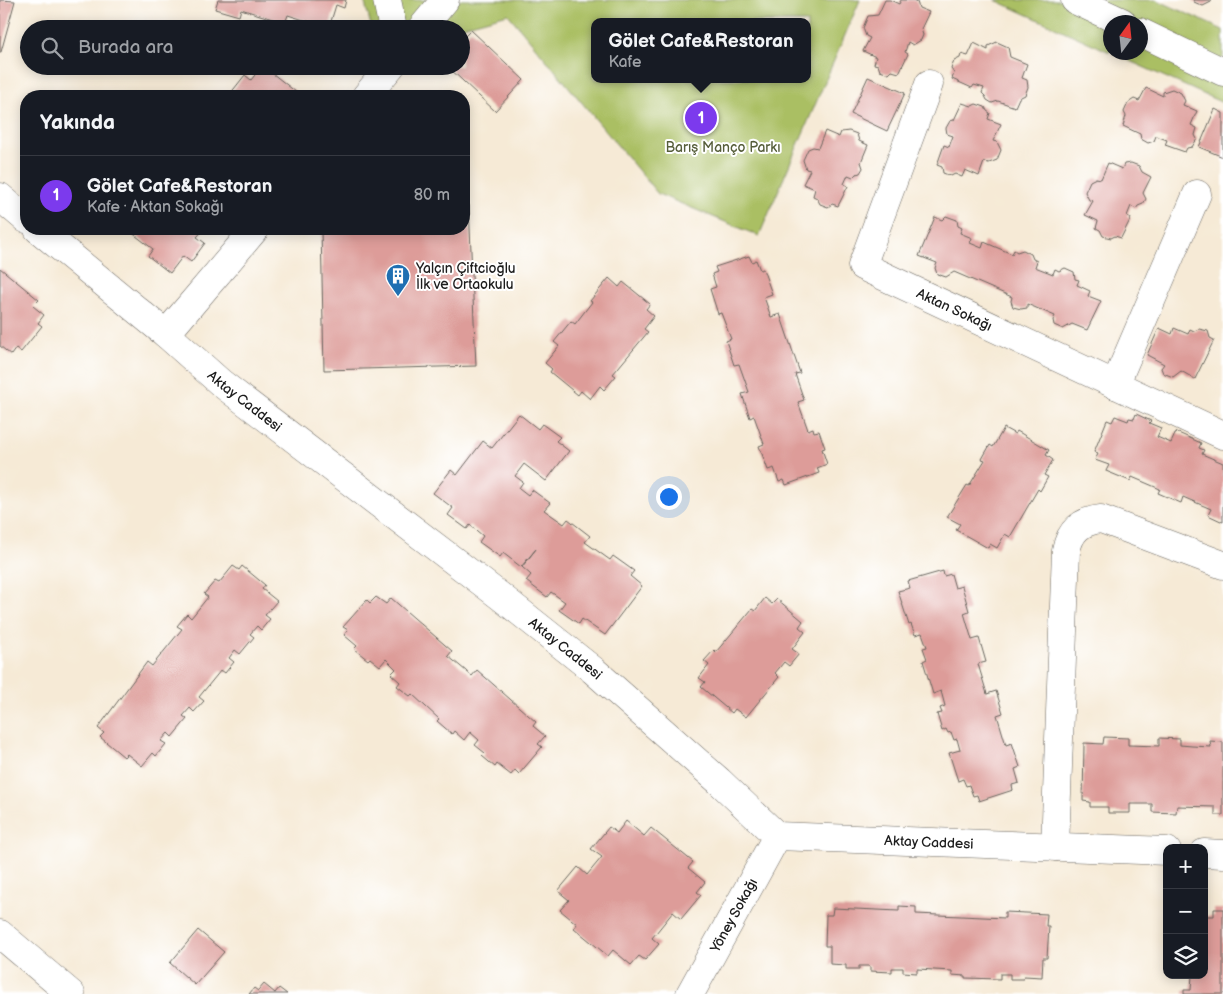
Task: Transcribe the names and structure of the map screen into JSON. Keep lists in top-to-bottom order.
{
  "streets": {
    "street": ["Aktan Sokağı", "Aktay Caddesi", "Yöney Sokağı"]
  },
  "crossings": [
    ["Aktay Caddesi", "Yöney Sokağı"]
  ],
  "parks": ["Barış Manço Parkı"],
  "places": {
    "building": ["Yalçın Çiftcioğlu İlk ve Ortaokulu"]
  },
  "north": "top",
  "page": {
    "popup": ["Gölet Cafe&Restoran", "Kafe"],
    "search": "Burada ara",
    "heading": "Yakında",
    "pins": "1",
    "list": [
      {
        "mark": "1",
        "name": "Gölet Cafe&Restoran",
        "note": "Kafe · Aktan Sokağı",
        "value": "80 m"
      }
    ],
    "map_buttons": ["+", "−"]
  }
}
